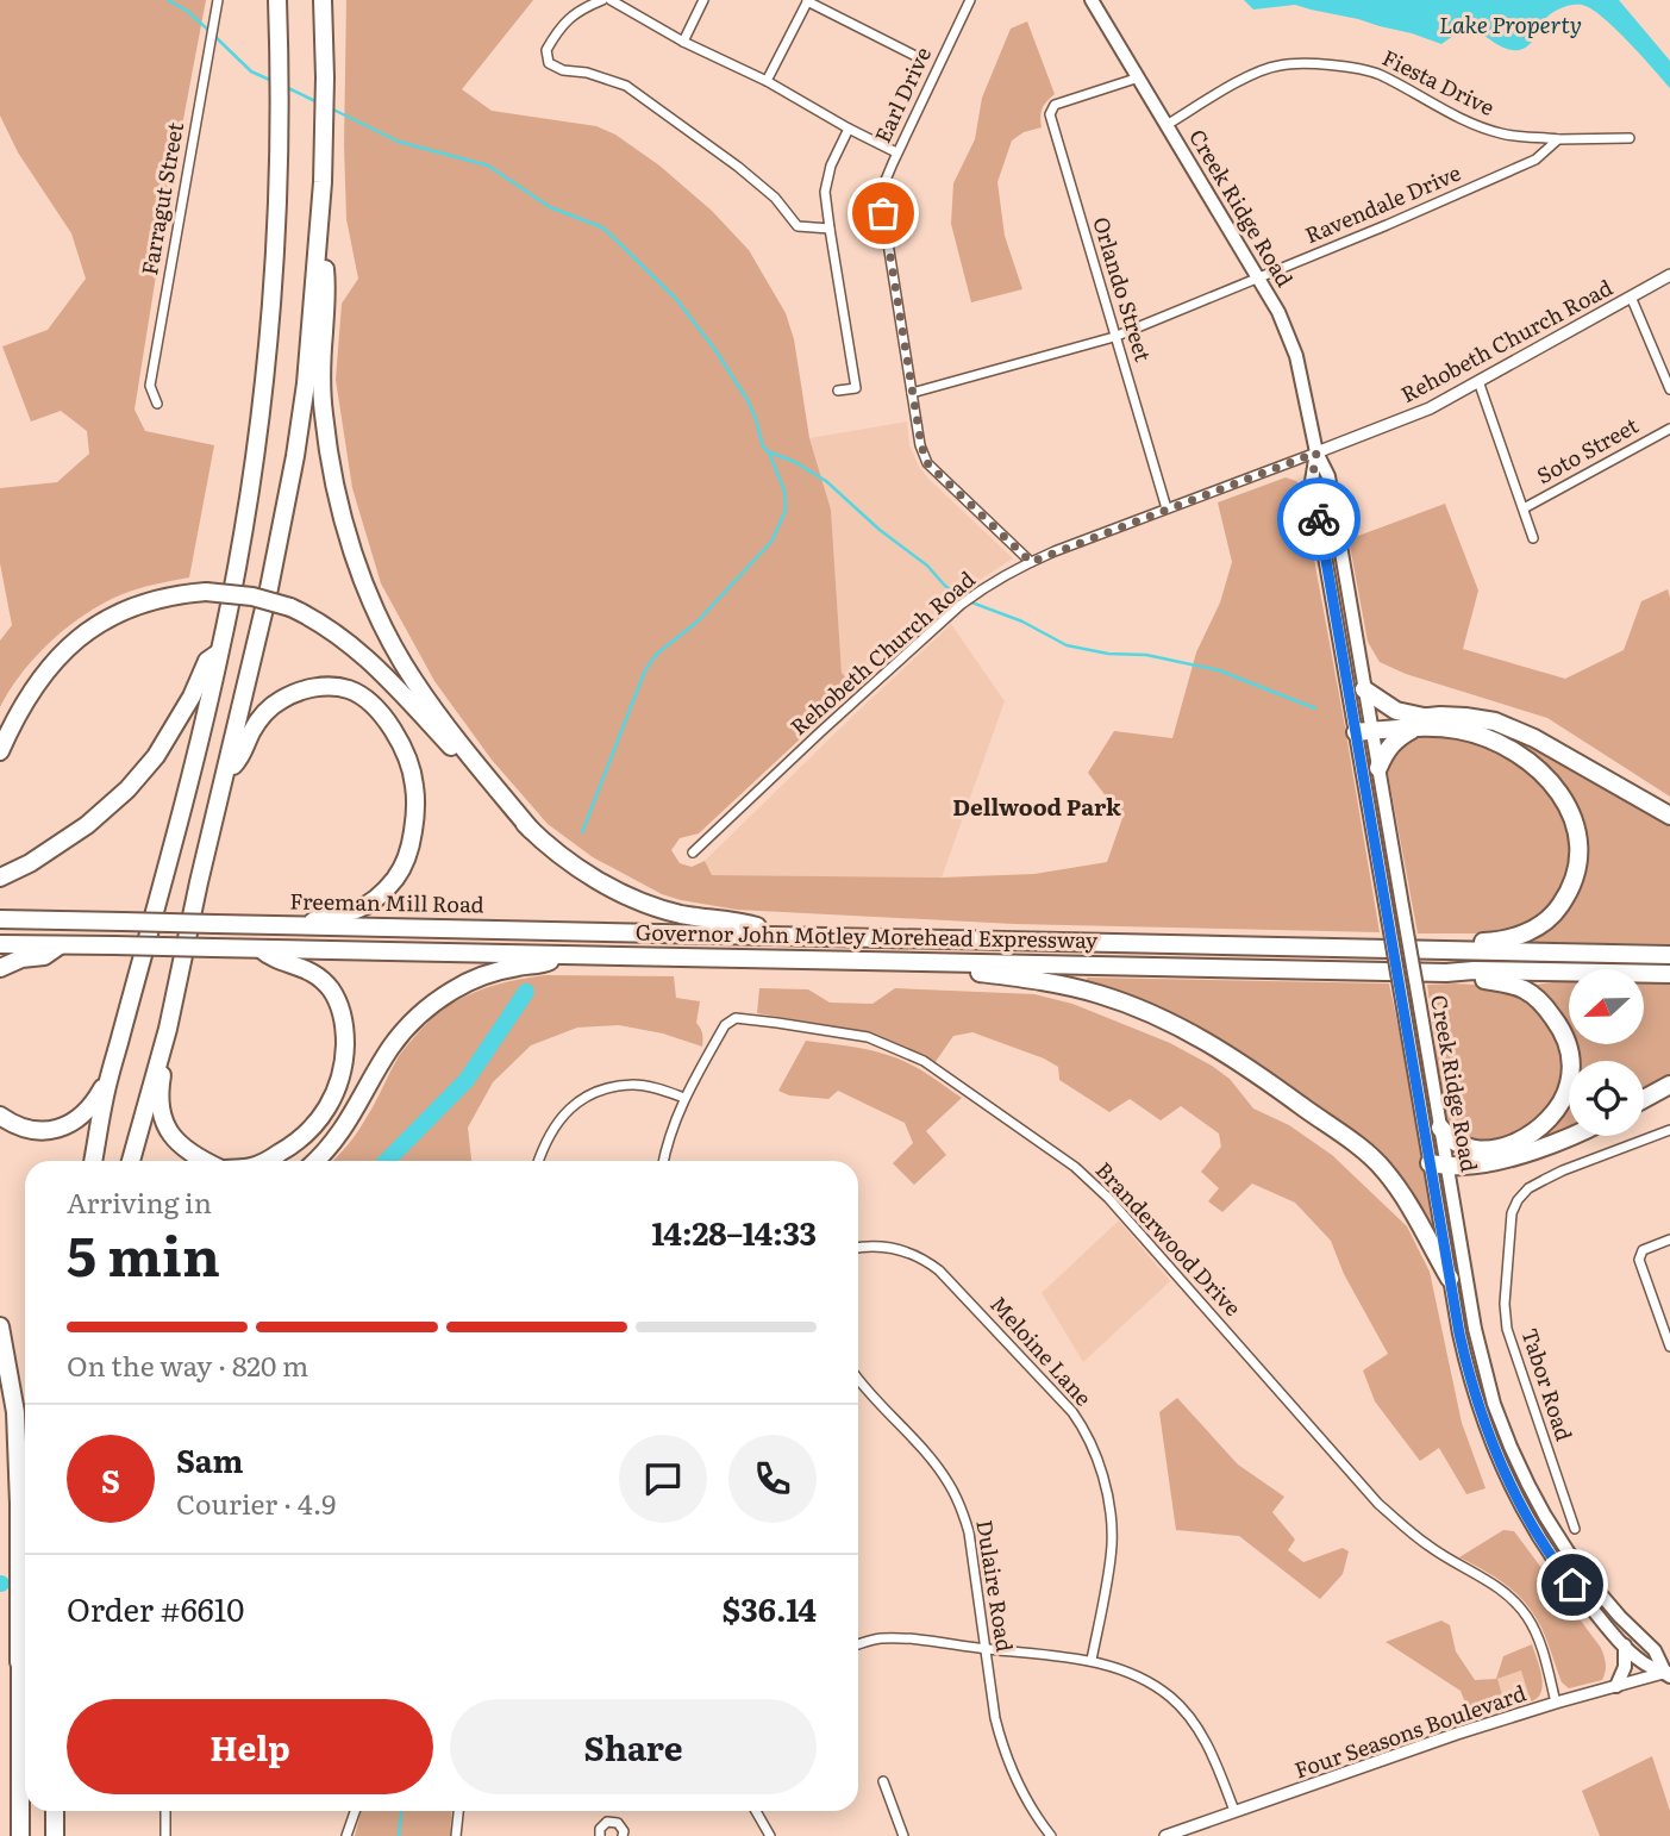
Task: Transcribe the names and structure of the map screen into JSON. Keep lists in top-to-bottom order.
{
  "streets": {
    "highway": ["Freeman Mill Road", "Governor John Motley Morehead Expressway"],
    "main road": ["Creek Ridge Road"],
    "street": [
      "Fiesta Drive",
      "Earl Drive",
      "Farragut Street",
      "Ravendale Drive",
      "Orlando Street",
      "Rehobeth Church Road",
      "Soto Street",
      "Branderwood Drive",
      "Meloine Lane",
      "Tabor Road",
      "Dulaire Road",
      "Four Seasons Boulevard"
    ]
  },
  "crossings": [
    ["Fiesta Drive", "Ravendale Drive"],
    ["Fiesta Drive", "Creek Ridge Road"],
    ["Earl Drive", "Ravendale Drive"],
    ["Earl Drive", "Rehobeth Church Road"],
    ["Ravendale Drive", "Creek Ridge Road"],
    ["Ravendale Drive", "Orlando Street"],
    ["Creek Ridge Road", "Orlando Street"],
    ["Creek Ridge Road", "Rehobeth Church Road"],
    ["Creek Ridge Road", "Four Seasons Boulevard"],
    ["Orlando Street", "Rehobeth Church Road"],
    ["Freeman Mill Road", "Governor John Motley Morehead Expressway"],
    ["Branderwood Drive", "Four Seasons Boulevard"]
  ],
  "districts": ["Dellwood Park"],
  "water": ["Lake Property"],
  "north": "left",
  "page": {
    "heading": ["5 min", "Arriving in", "14:28–14:33"],
    "panel": [
      "Sam",
      "Courier · 4.9",
      "Order #6610",
      "$36.14"
    ],
    "bar": "On the way · 820 m",
    "round": "S",
    "buttons": ["Help", "Share"]
  }
}
